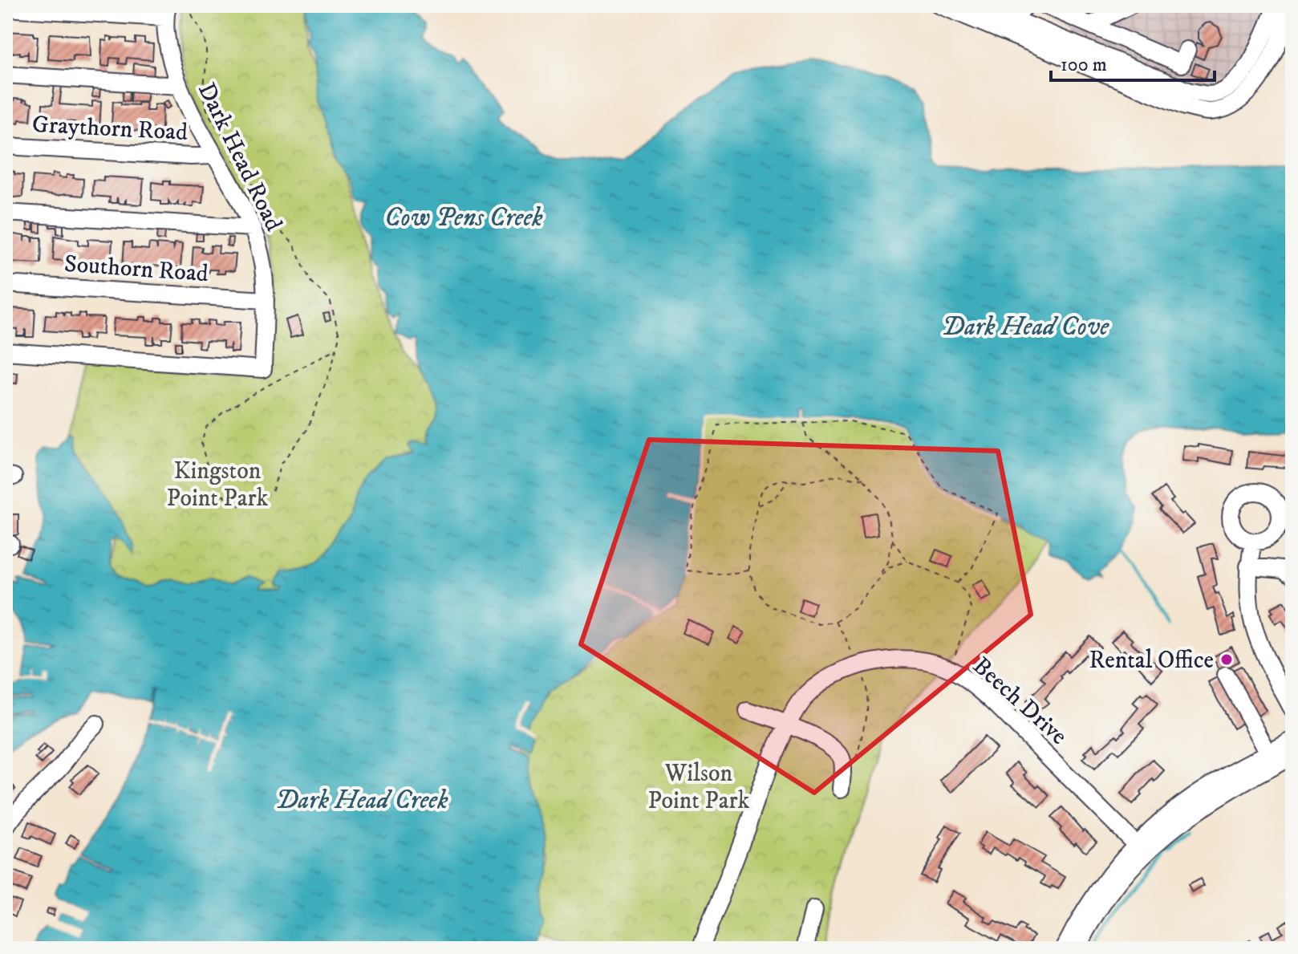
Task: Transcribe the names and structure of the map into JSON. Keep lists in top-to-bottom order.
{
  "streets": {
    "street": [
      "Graythorn Road",
      "Dark Head Road",
      "Southorn Road",
      "Beech Drive"
    ]
  },
  "crossings": [
    ["Graythorn Road", "Dark Head Road"],
    ["Dark Head Road", "Southorn Road"]
  ],
  "water": ["Cow Pens Creek", "Dark Head Cove", "Dark Head Creek"],
  "parks": ["Kingston Point Park", "Wilson Point Park"],
  "places": ["Rental Office"],
  "scale_bar": "100 m"
}
